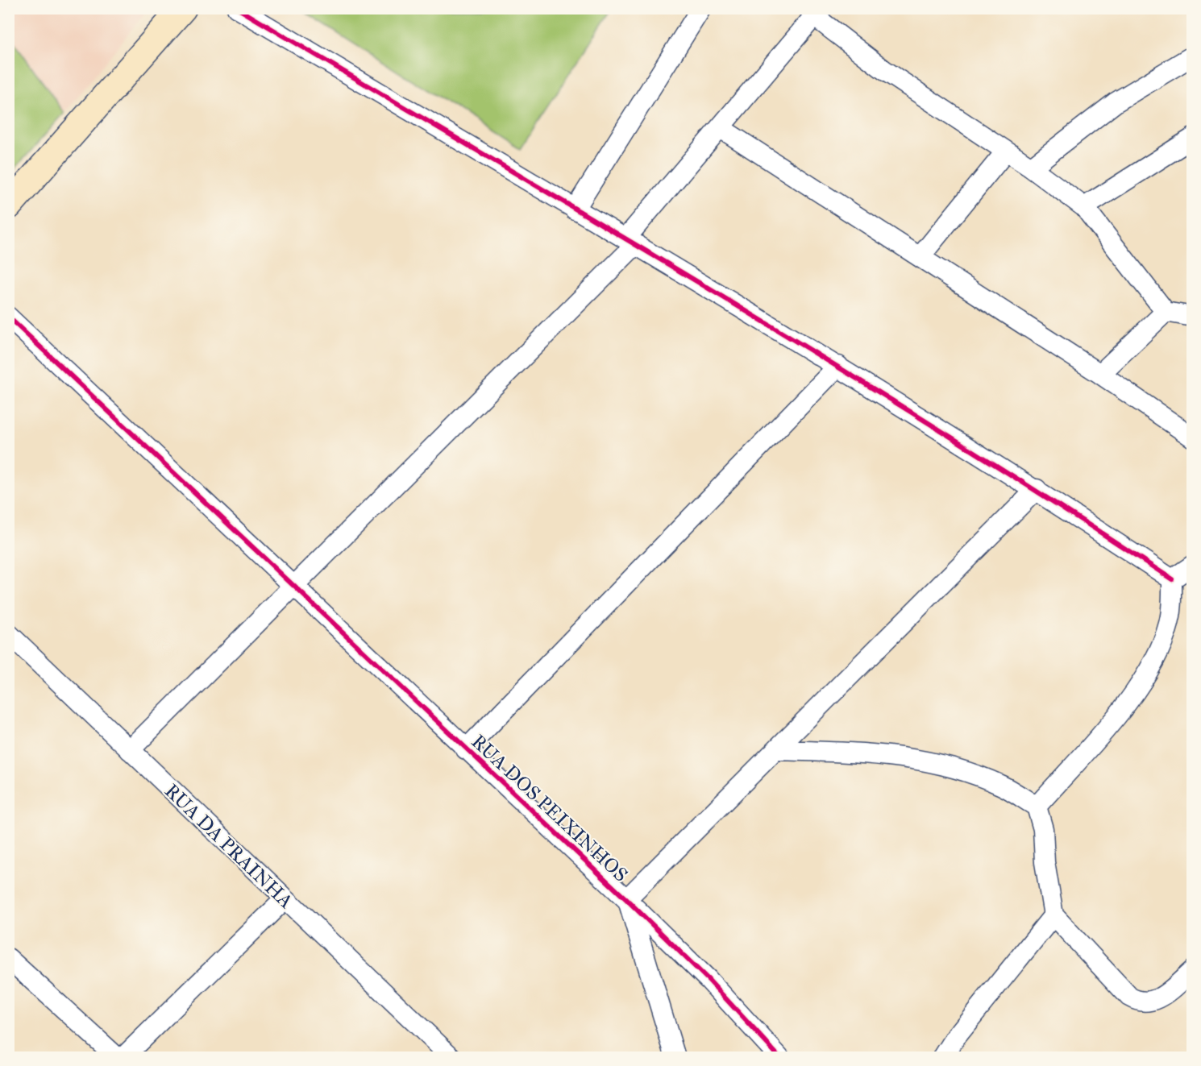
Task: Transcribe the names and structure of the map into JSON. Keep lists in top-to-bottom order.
{
  "streets": {
    "street": ["RUA DOS PEIXINHOS", "RUA DA PRAINHA"]
  }
}
